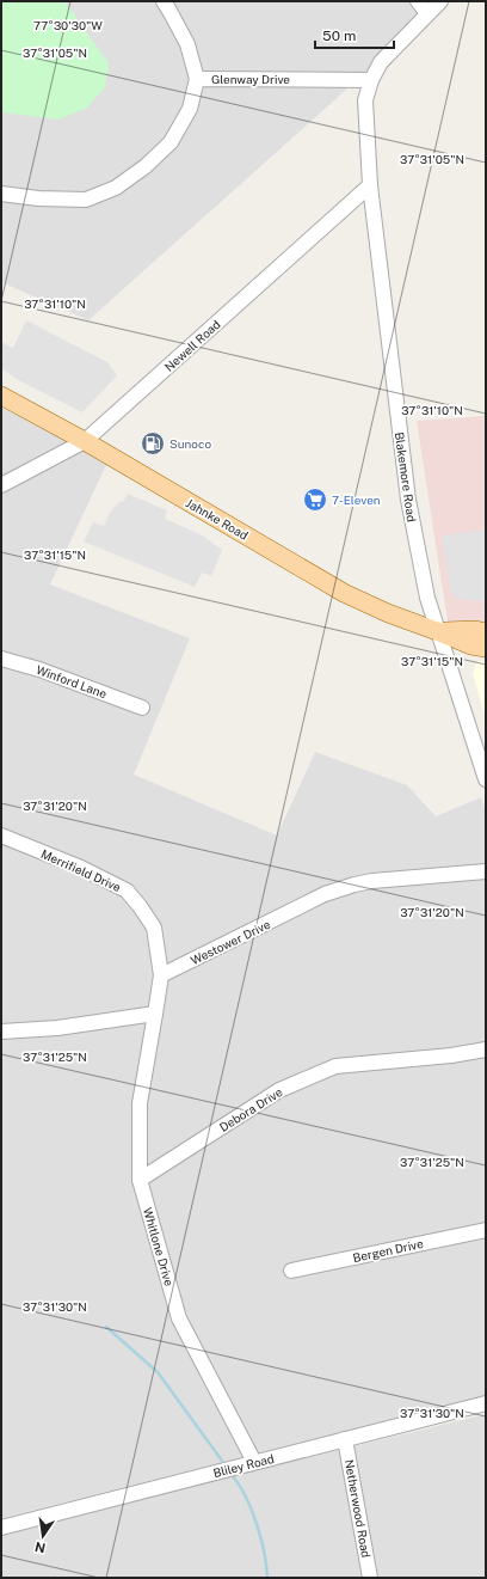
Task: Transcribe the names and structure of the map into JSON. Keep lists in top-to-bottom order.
{
  "streets": {
    "main road": ["Jahnke Road"],
    "street": [
      "Glenway Drive",
      "Newell Road",
      "Blakemore Road",
      "Winford Lane",
      "Merrifield Drive",
      "Westower Drive",
      "Debora Drive",
      "Whitlone Drive",
      "Bergen Drive",
      "Bliley Road",
      "Netherwood Road"
    ]
  },
  "crossings": [
    ["Glenway Drive", "Blakemore Road"],
    ["Newell Road", "Blakemore Road"],
    ["Newell Road", "Jahnke Road"],
    ["Blakemore Road", "Jahnke Road"],
    ["Merrifield Drive", "Westower Drive"],
    ["Debora Drive", "Whitlone Drive"],
    ["Whitlone Drive", "Bliley Road"],
    ["Bliley Road", "Netherwood Road"]
  ],
  "places": {
    "fuel station": ["Sunoco"],
    "supermarket": ["7-Eleven"]
  },
  "scale_bar": "50 m",
  "north": "bottom",
  "coordinates": [
    "77°30'30\"W",
    "37°31'05\"N",
    "37°31'10\"N",
    "37°31'15\"N",
    "37°31'20\"N",
    "37°31'25\"N",
    "37°31'30\"N"
  ]
}
